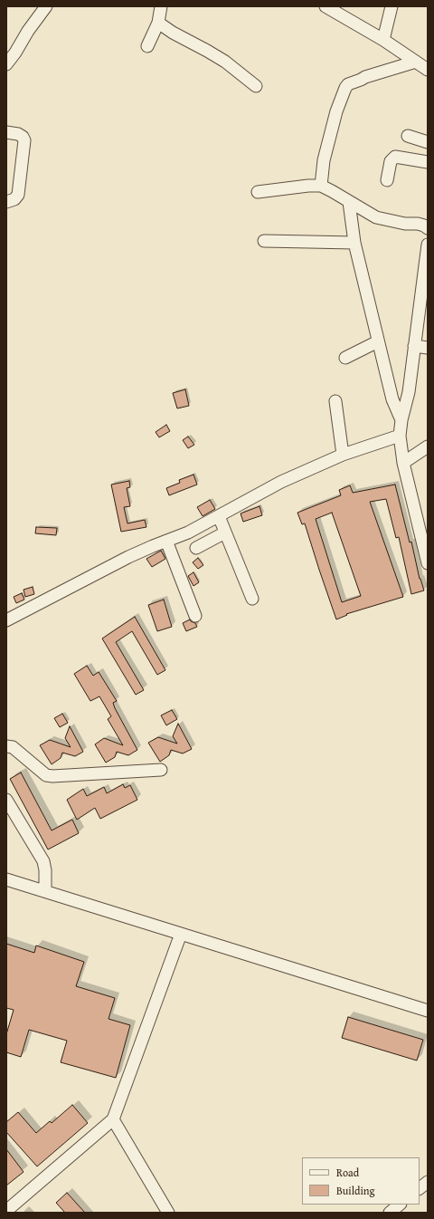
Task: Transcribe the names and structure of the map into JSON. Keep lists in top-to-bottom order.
{
  "legend": ["Road", "Building"]
}
